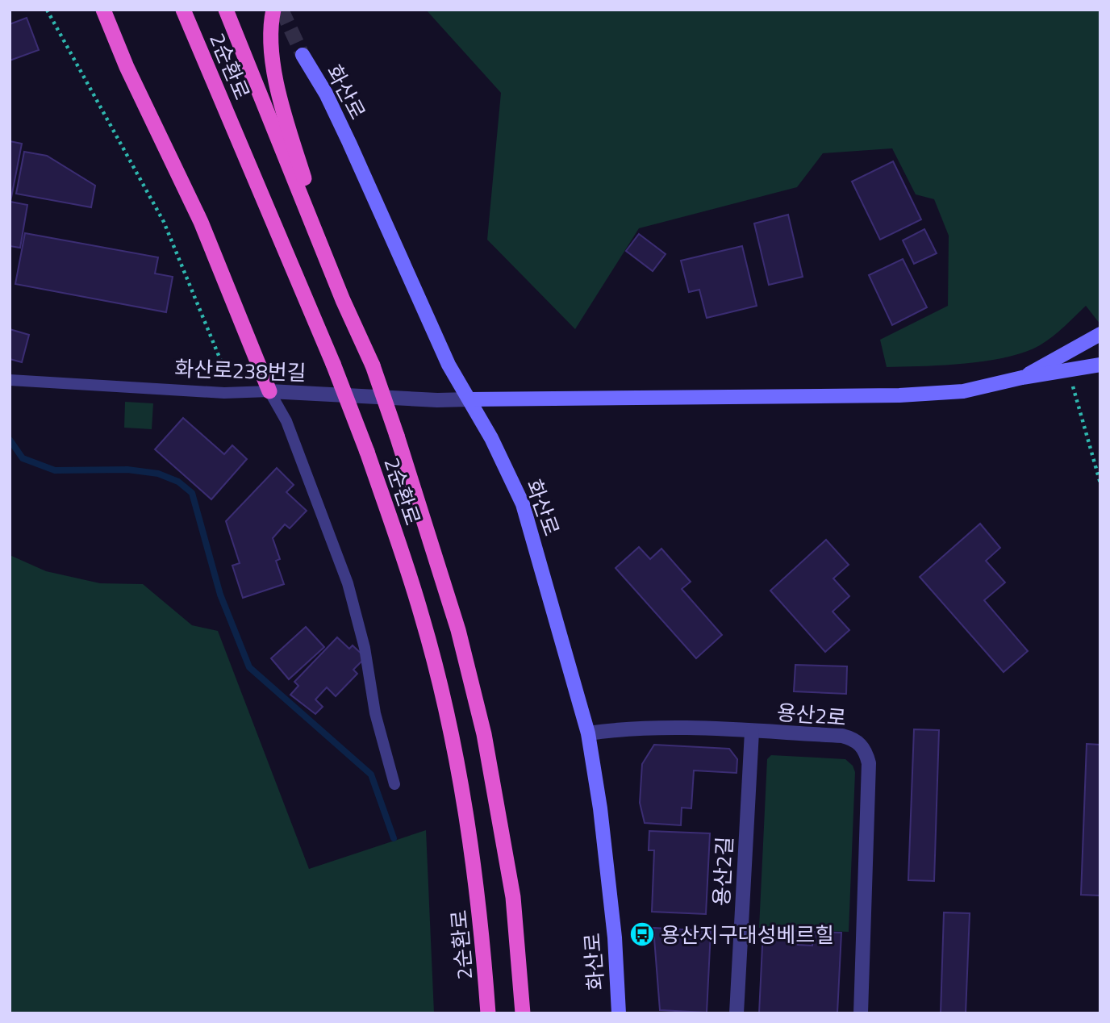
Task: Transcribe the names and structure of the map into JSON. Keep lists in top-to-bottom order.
{
  "streets": {
    "highway": ["2순환로"],
    "main road": ["화산로"],
    "street": ["화산로238번길", "용산2로", "용산2길"]
  },
  "crossings": [
    ["화산로", "화산로238번길"],
    ["화산로", "용산2로"],
    ["용산2로", "용산2길"]
  ],
  "places": {
    "bus stop": ["용산지구대성베르힐"]
  }
}
